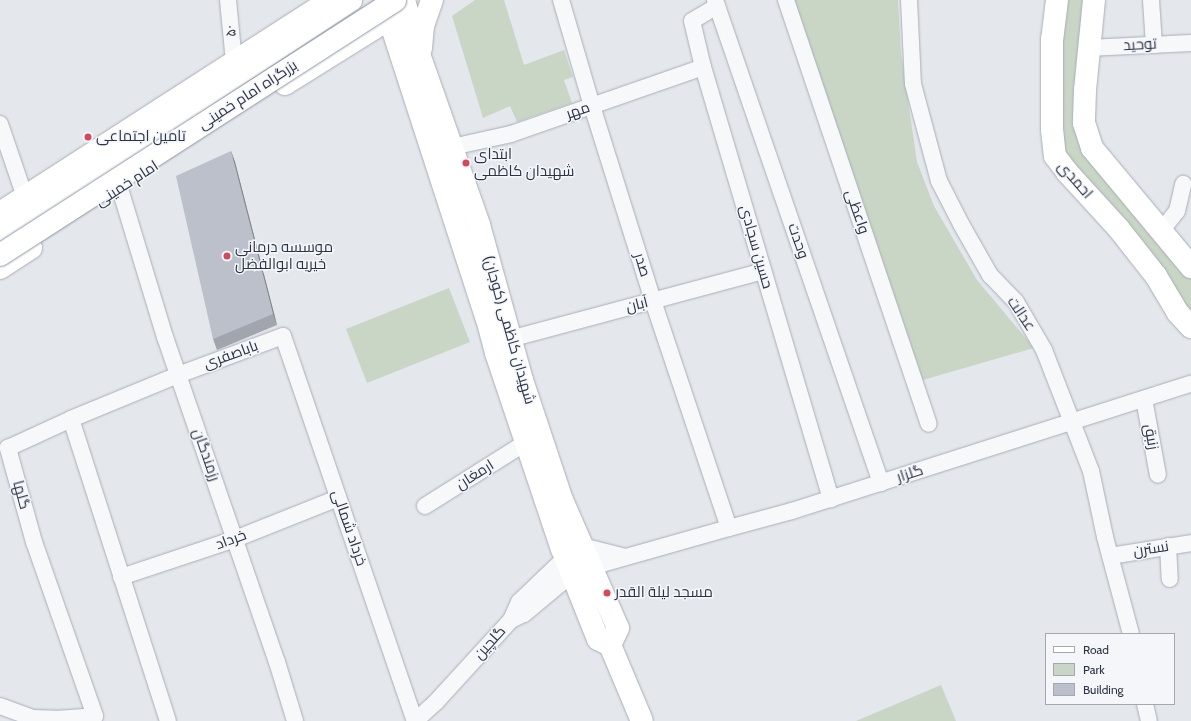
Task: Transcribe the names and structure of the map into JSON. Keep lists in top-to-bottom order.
{
  "streets": {
    "main road": [
      "بزرگراه امام خمینی",
      "احمدی",
      "امام خمینی",
      "شهیدان کاظمی (کوجان)"
    ],
    "street": [
      "۵۰",
      "توحید",
      "مهر",
      "واعظی",
      "وحدت",
      "حسین سجادی",
      "صدر",
      "آبان",
      "عدالت",
      "باباصفری",
      "زنبق",
      "رزمندگان",
      "گلزار",
      "ارمغان",
      "گلها",
      "خرداد شمالی",
      "خرداد",
      "نسترن",
      "گلچین"
    ]
  },
  "crossings": [
    ["بزرگراه امام خمینی", "امام خمینی"],
    ["بزرگراه امام خمینی", "شهیدان کاظمی (کوجان)"],
    ["مهر", "حسین سجادی"],
    ["مهر", "صدر"],
    ["مهر", "شهیدان کاظمی (کوجان)"],
    ["امام خمینی", "شهیدان کاظمی (کوجان)"],
    ["امام خمینی", "رزمندگان"],
    ["وحدت", "حسین سجادی"],
    ["وحدت", "گلزار"],
    ["حسین سجادی", "آبان"],
    ["حسین سجادی", "گلزار"],
    ["صدر", "آبان"],
    ["صدر", "گلزار"],
    ["آبان", "شهیدان کاظمی (کوجان)"],
    ["عدالت", "گلزار"],
    ["عدالت", "نسترن"],
    ["شهیدان کاظمی (کوجان)", "گلزار"],
    ["شهیدان کاظمی (کوجان)", "ارمغان"],
    ["شهیدان کاظمی (کوجان)", "گلچین"],
    ["باباصفری", "رزمندگان"],
    ["باباصفری", "گلها"],
    ["باباصفری", "خرداد شمالی"],
    ["زنبق", "گلزار"],
    ["رزمندگان", "گلها"],
    ["رزمندگان", "خرداد"],
    ["گلزار", "گلچین"],
    ["خرداد شمالی", "خرداد"],
    ["خرداد شمالی", "گلچین"]
  ],
  "places": [
    "تامین اجتماعی",
    "ابتدای شهیدان کاظمی",
    "موسسه درمانی خیریه ابوالفضل",
    "مسجد لیلة القدر"
  ],
  "legend": ["Road", "Park", "Building"]
}
